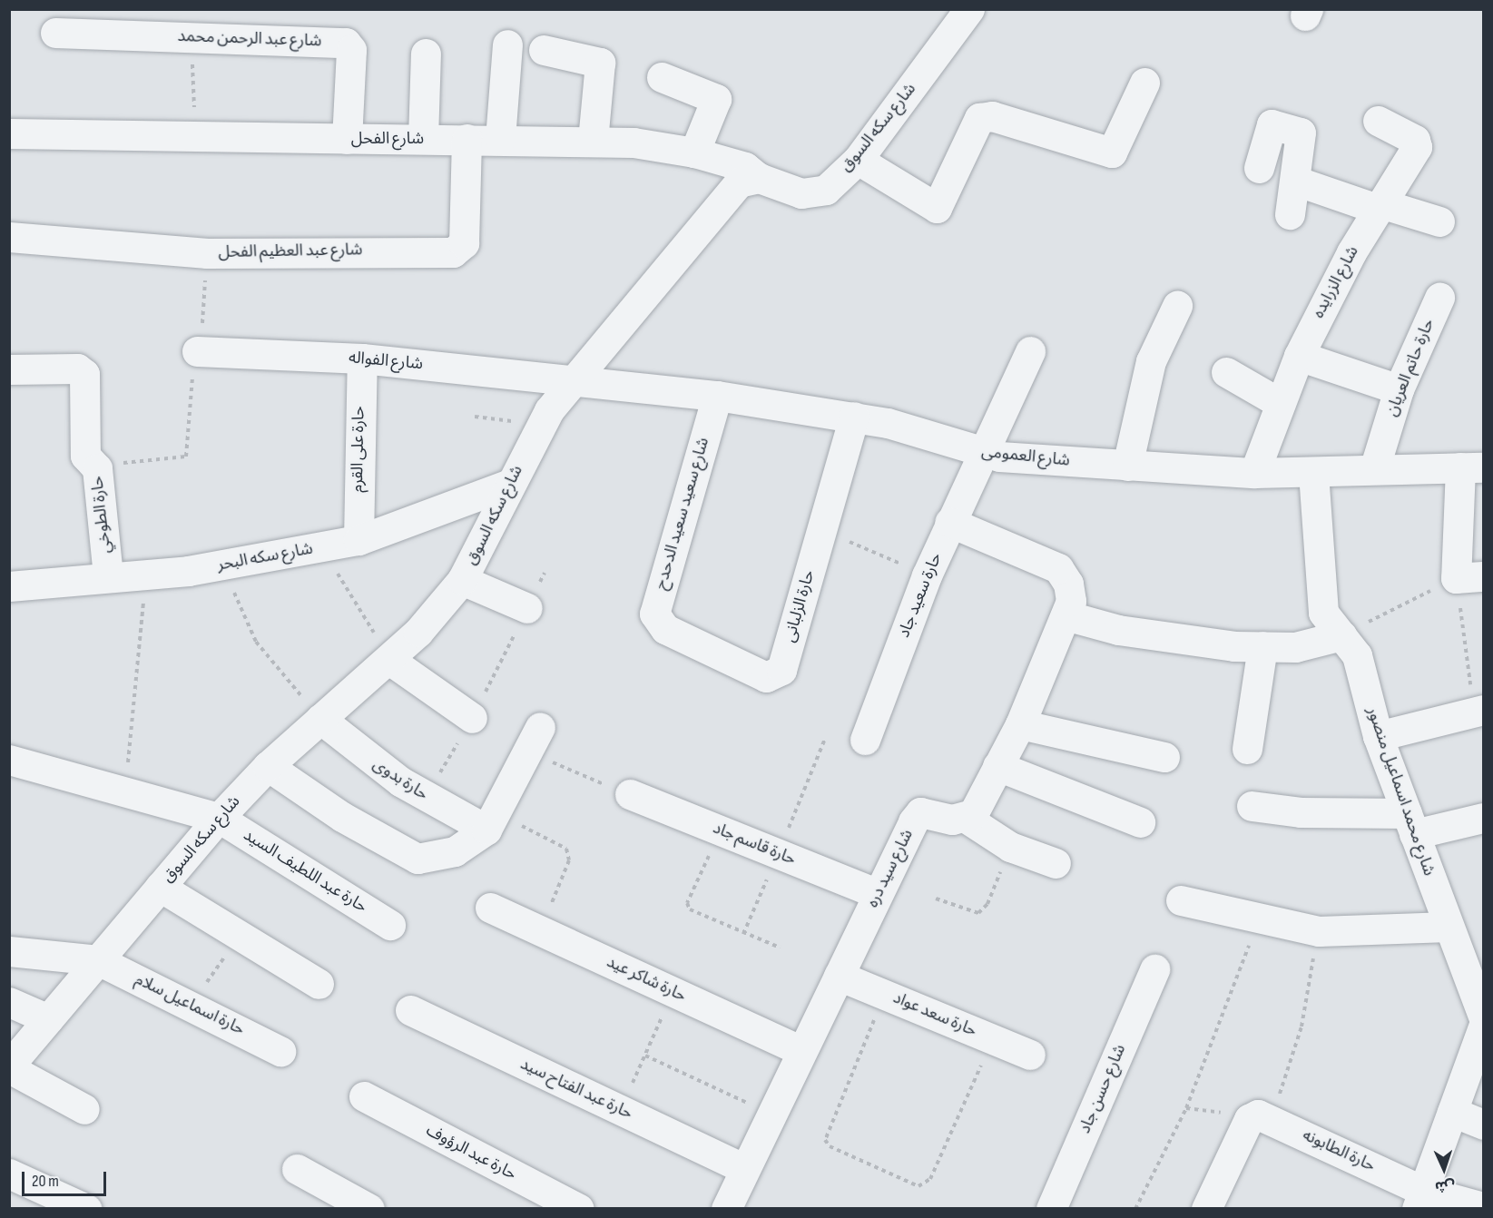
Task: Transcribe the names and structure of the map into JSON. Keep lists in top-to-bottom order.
{
  "streets": {
    "street": [
      "شارع عبد الرحمن محمد",
      "شارع سكه السوق",
      "شارع الفحل",
      "شارع عبد العظيم الفحل",
      "شارع الزرايده",
      "شارع الفواله",
      "حارة حاتم العريان",
      "حارة على القرم",
      "شارع العمومى",
      "شارع سعيد سعيد الدحدح",
      "حارة الطوخي",
      "شارع سكه البحر",
      "حارة سعيد جاد",
      "حارة الزلبانى",
      "حارة بدوى",
      "شارع محمد اسماعيل منصور",
      "حارة قاسم جاد",
      "شارع سيد دره",
      "حارة عبد اللطيف السيد",
      "حارة شاكر عيد",
      "حارة اسماعيل سلام",
      "حارة سعد عواد",
      "حارة عبد الفتاح سيد",
      "شارع حسن جاد",
      "حارة الطابونه",
      "حارة عبد الرؤوف"
    ]
  },
  "crossings": [
    ["شارع عبد الرحمن محمد", "شارع الفحل"],
    ["شارع سكه السوق", "شارع الفحل"],
    ["شارع سكه السوق", "شارع الفواله"],
    ["شارع سكه السوق", "شارع العمومى"],
    ["شارع سكه السوق", "شارع سكه البحر"],
    ["شارع سكه السوق", "حارة بدوى"],
    ["شارع سكه السوق", "حارة عبد اللطيف السيد"],
    ["شارع سكه السوق", "حارة اسماعيل سلام"],
    ["شارع الفحل", "شارع عبد العظيم الفحل"],
    ["شارع الزرايده", "شارع العمومى"],
    ["شارع الفواله", "حارة على القرم"],
    ["شارع الفواله", "شارع العمومى"],
    ["حارة حاتم العريان", "شارع العمومى"],
    ["حارة على القرم", "شارع سكه البحر"],
    ["شارع العمومى", "شارع سعيد سعيد الدحدح"],
    ["شارع العمومى", "حارة سعيد جاد"],
    ["شارع العمومى", "حارة الزلبانى"],
    ["شارع العمومى", "شارع محمد اسماعيل منصور"],
    ["شارع سعيد سعيد الدحدح", "حارة الزلبانى"],
    ["حارة الطوخي", "شارع سكه البحر"],
    ["حارة قاسم جاد", "شارع سيد دره"],
    ["شارع سيد دره", "حارة شاكر عيد"],
    ["شارع سيد دره", "حارة سعد عواد"],
    ["شارع سيد دره", "حارة عبد الفتاح سيد"]
  ],
  "scale_bar": "20 m",
  "north": "bottom"
}
